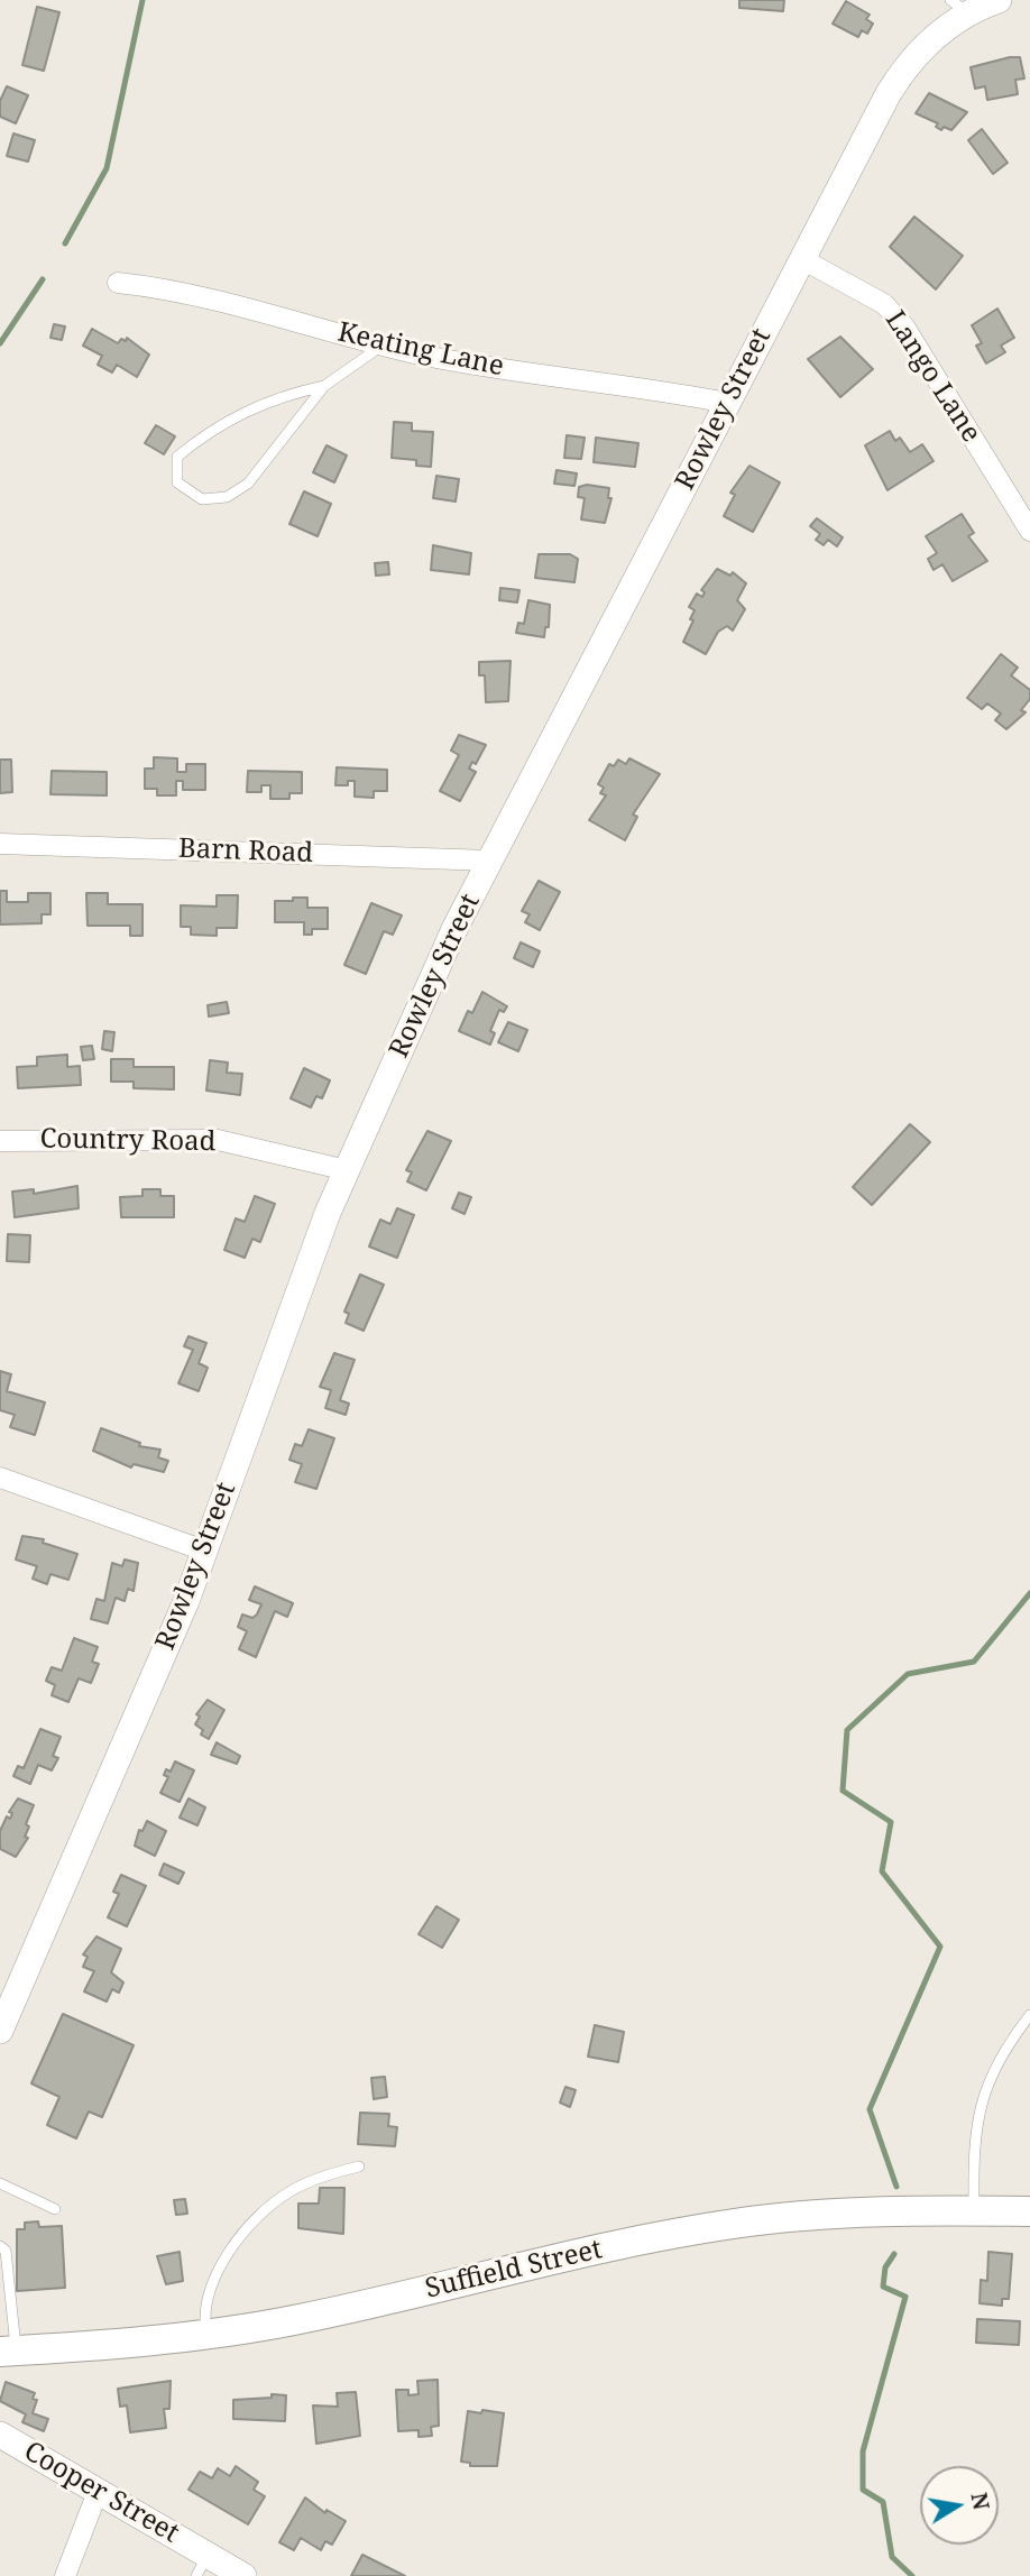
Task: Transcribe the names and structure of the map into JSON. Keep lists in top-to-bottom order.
{
  "streets": {
    "main road": ["Suffield Street"],
    "street": [
      "Keating Lane",
      "Lango Lane",
      "Rowley Street",
      "Barn Road",
      "Country Road",
      "Cooper Street"
    ]
  },
  "crossings": [
    ["Keating Lane", "Rowley Street"],
    ["Lango Lane", "Rowley Street"],
    ["Rowley Street", "Barn Road"],
    ["Rowley Street", "Country Road"]
  ],
  "north": "right"
}
